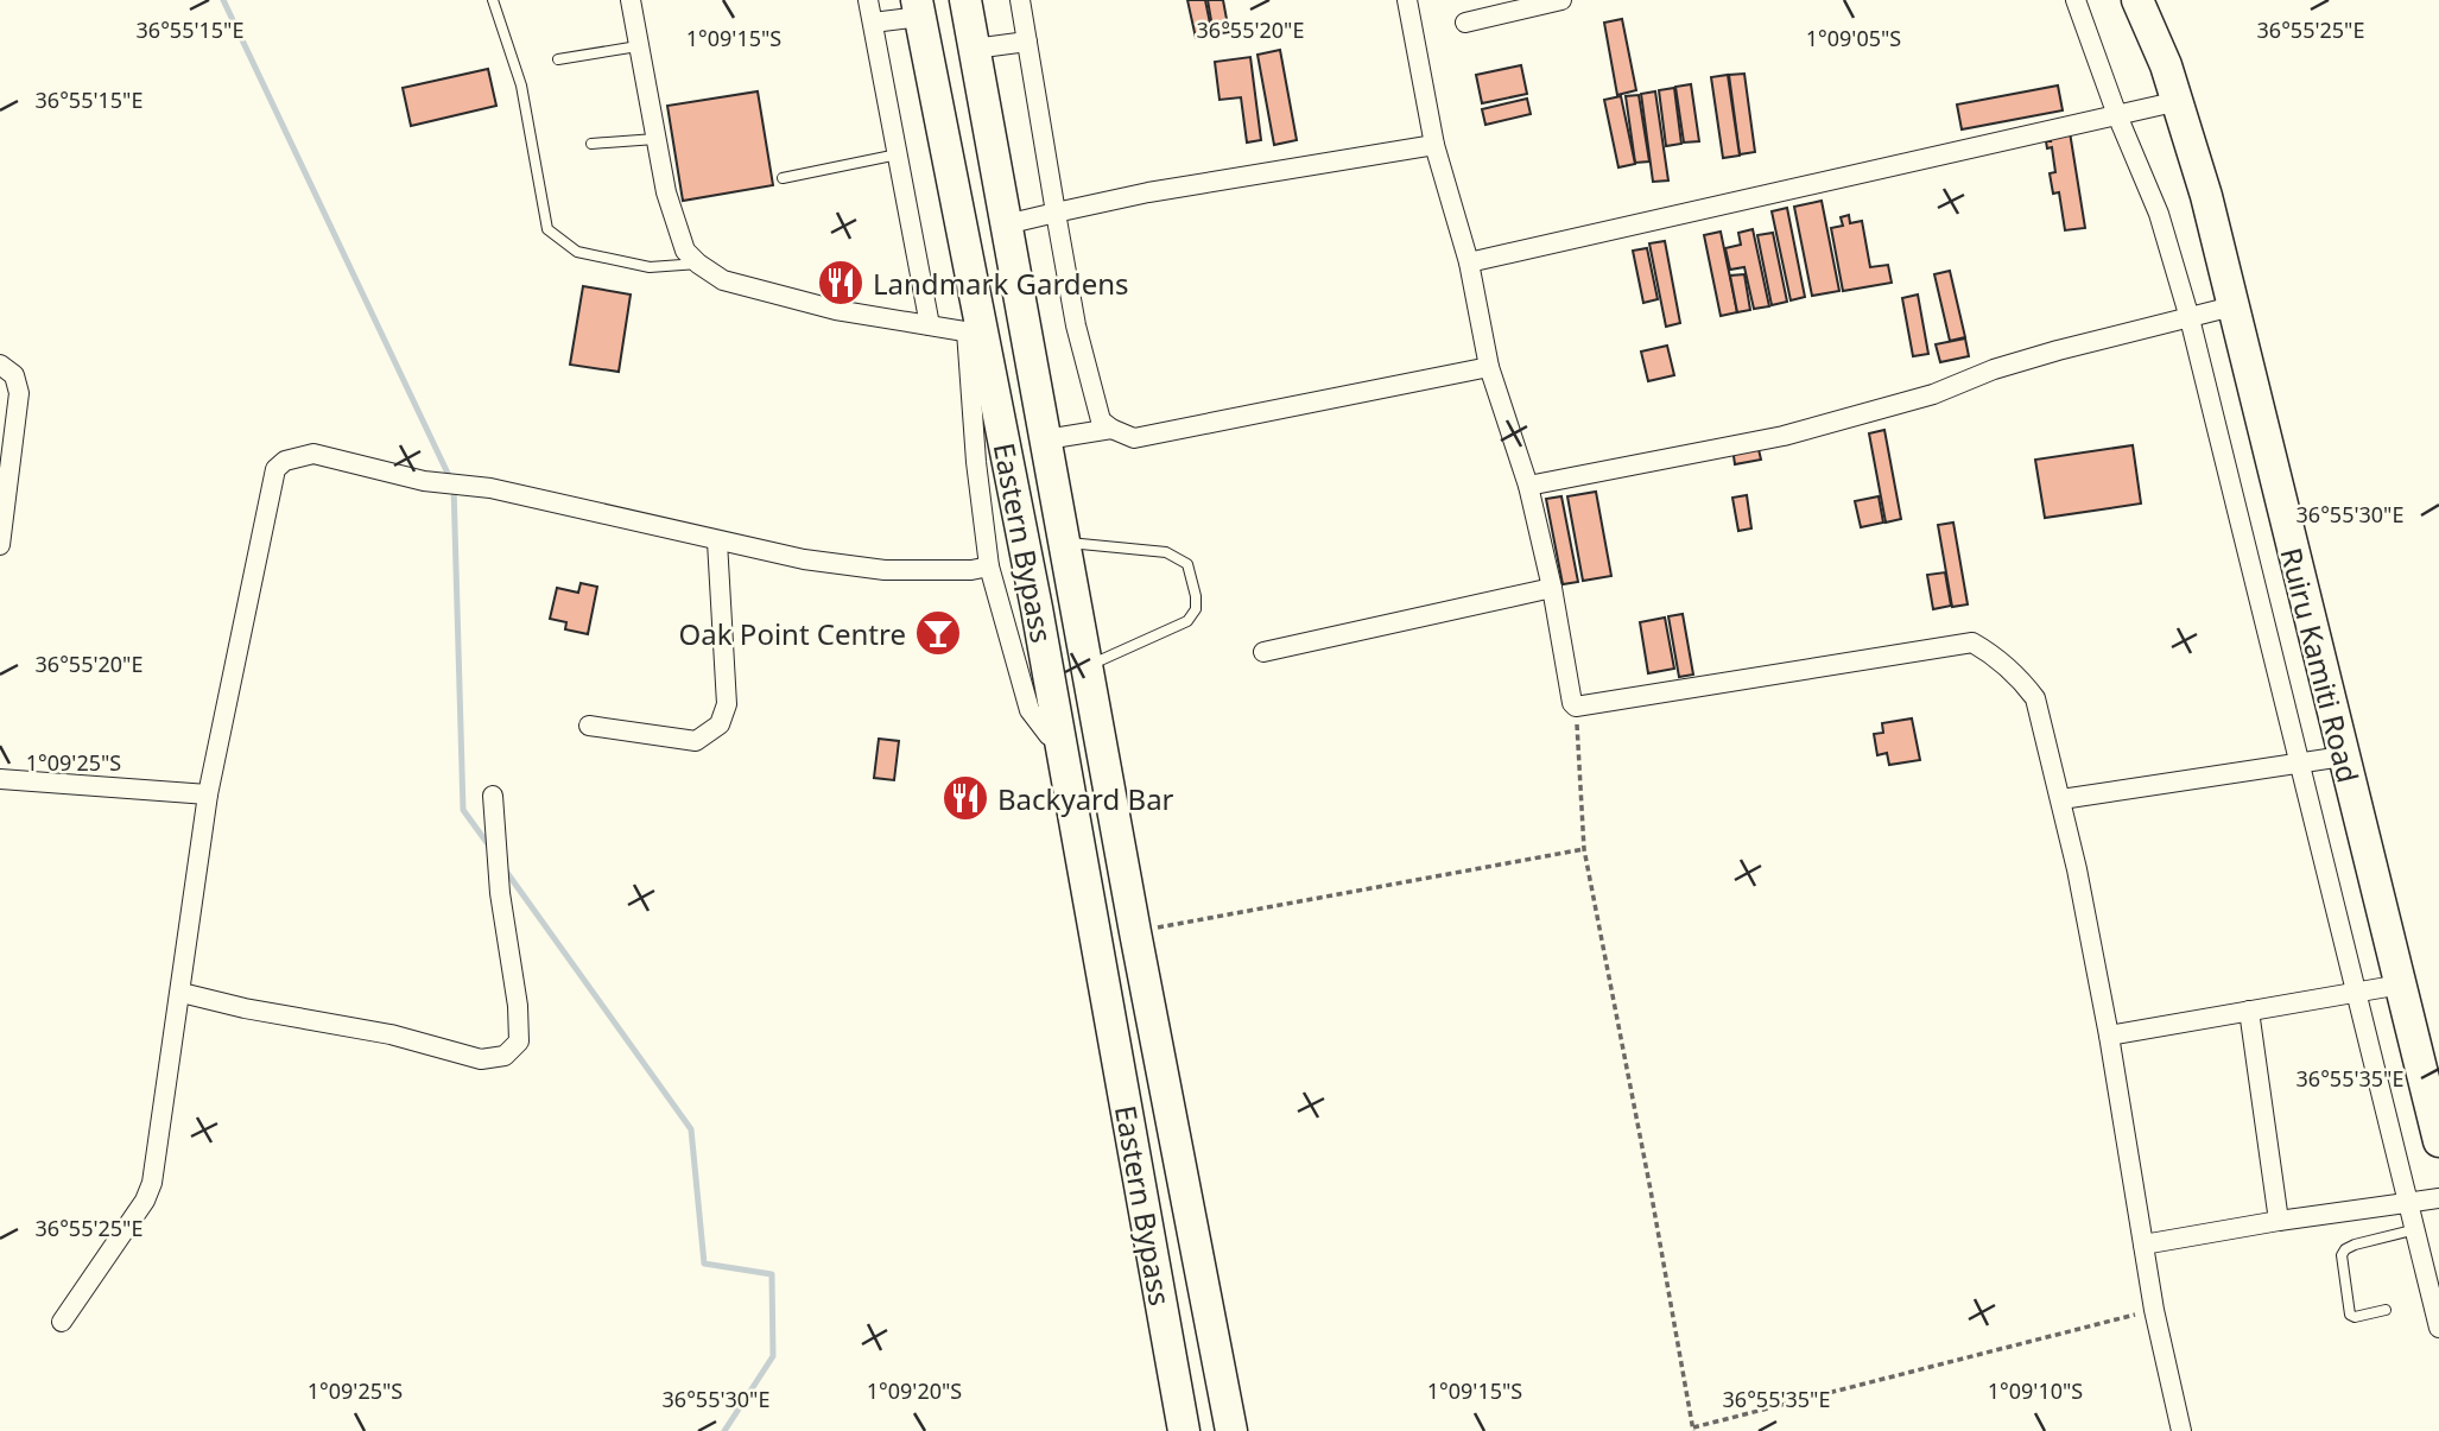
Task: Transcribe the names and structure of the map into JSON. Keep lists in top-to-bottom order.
{
  "streets": {
    "main road": ["Eastern Bypass", "Ruiru Kamiti Road"]
  },
  "places": {
    "restaurant": ["Landmark Gardens", "Backyard Bar"],
    "bar": ["Oak Point Centre"]
  },
  "coordinates": [
    "36°55'20\"E",
    "36°55'25\"E",
    "36°55'15\"E",
    "1°09'15\"S",
    "1°09'05\"S",
    "36°55'30\"E",
    "1°09'25\"S",
    "36°55'35\"E",
    "1°09'20\"S",
    "1°09'10\"S"
  ]
}
